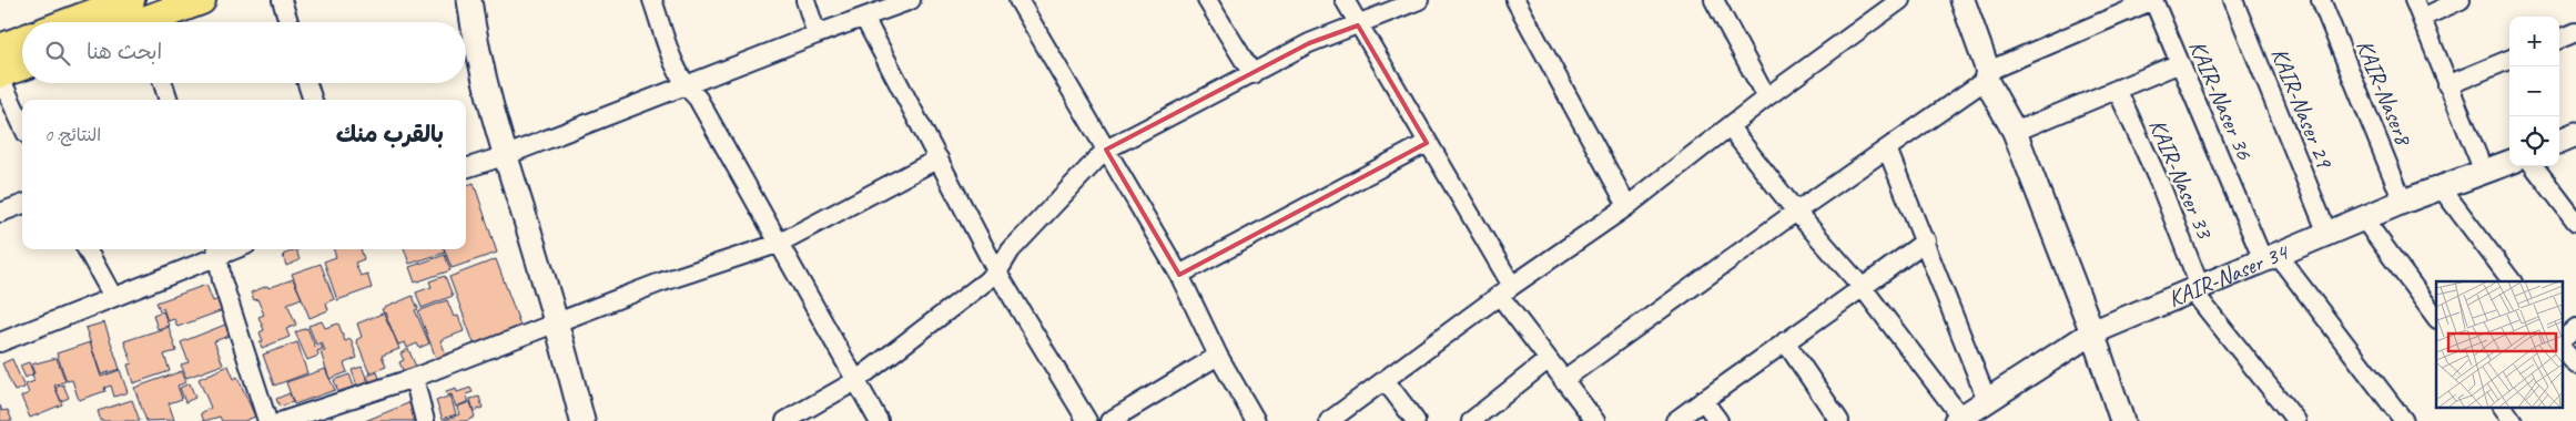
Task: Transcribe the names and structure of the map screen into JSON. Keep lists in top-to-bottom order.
{
  "streets": {
    "street": [
      "KAIR-Naser8",
      "KAIR-Naser 36",
      "KAIR-Naser 29",
      "KAIR-Naser 33",
      "KAIR-Naser 34"
    ]
  },
  "crossings": [
    ["KAIR-Naser8", "KAIR-Naser 34"],
    ["KAIR-Naser 36", "KAIR-Naser 34"],
    ["KAIR-Naser 29", "KAIR-Naser 34"],
    ["KAIR-Naser 33", "KAIR-Naser 34"]
  ],
  "page": {
    "map_buttons": ["+", "−"],
    "search": "ابحث هنا",
    "heading": ["بالقرب منك", "النتائج: 0"]
  }
}
